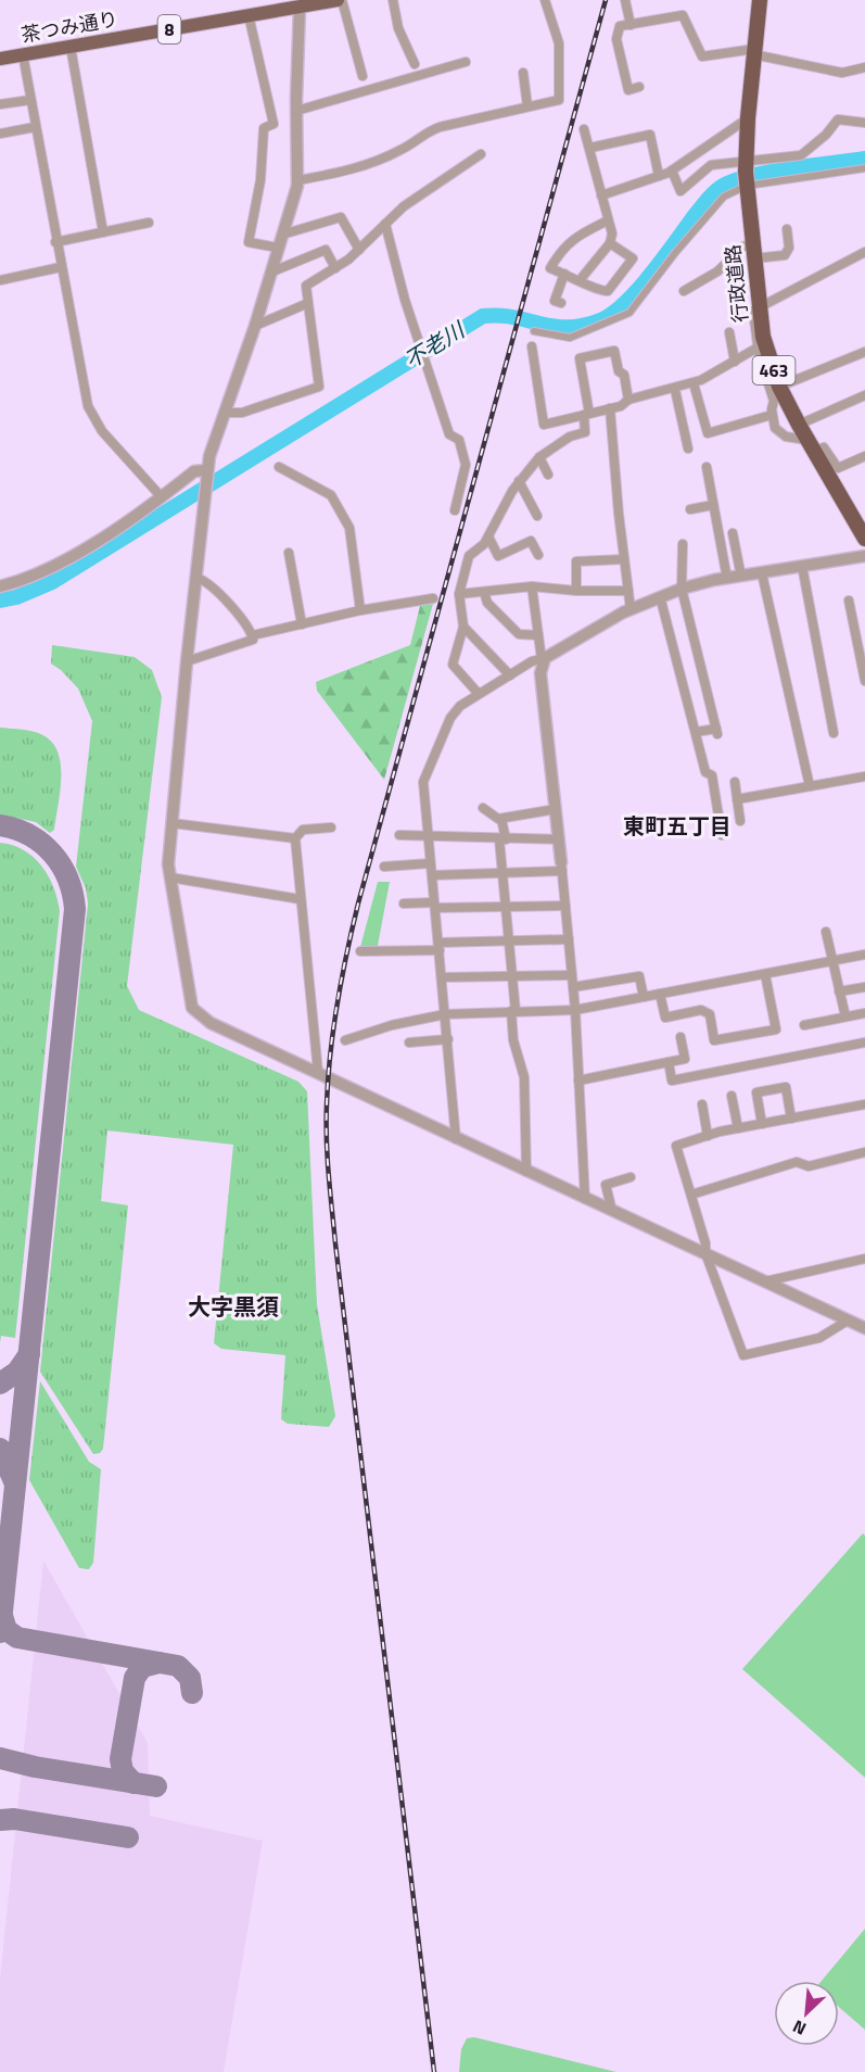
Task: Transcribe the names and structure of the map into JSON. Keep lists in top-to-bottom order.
{
  "streets": {
    "highway": ["行政道路", "463"],
    "main road": ["茶つみ通り", "8"]
  },
  "districts": ["東町五丁目", "大字黒須"],
  "water": ["不老川"],
  "north": "bottom left"
}
